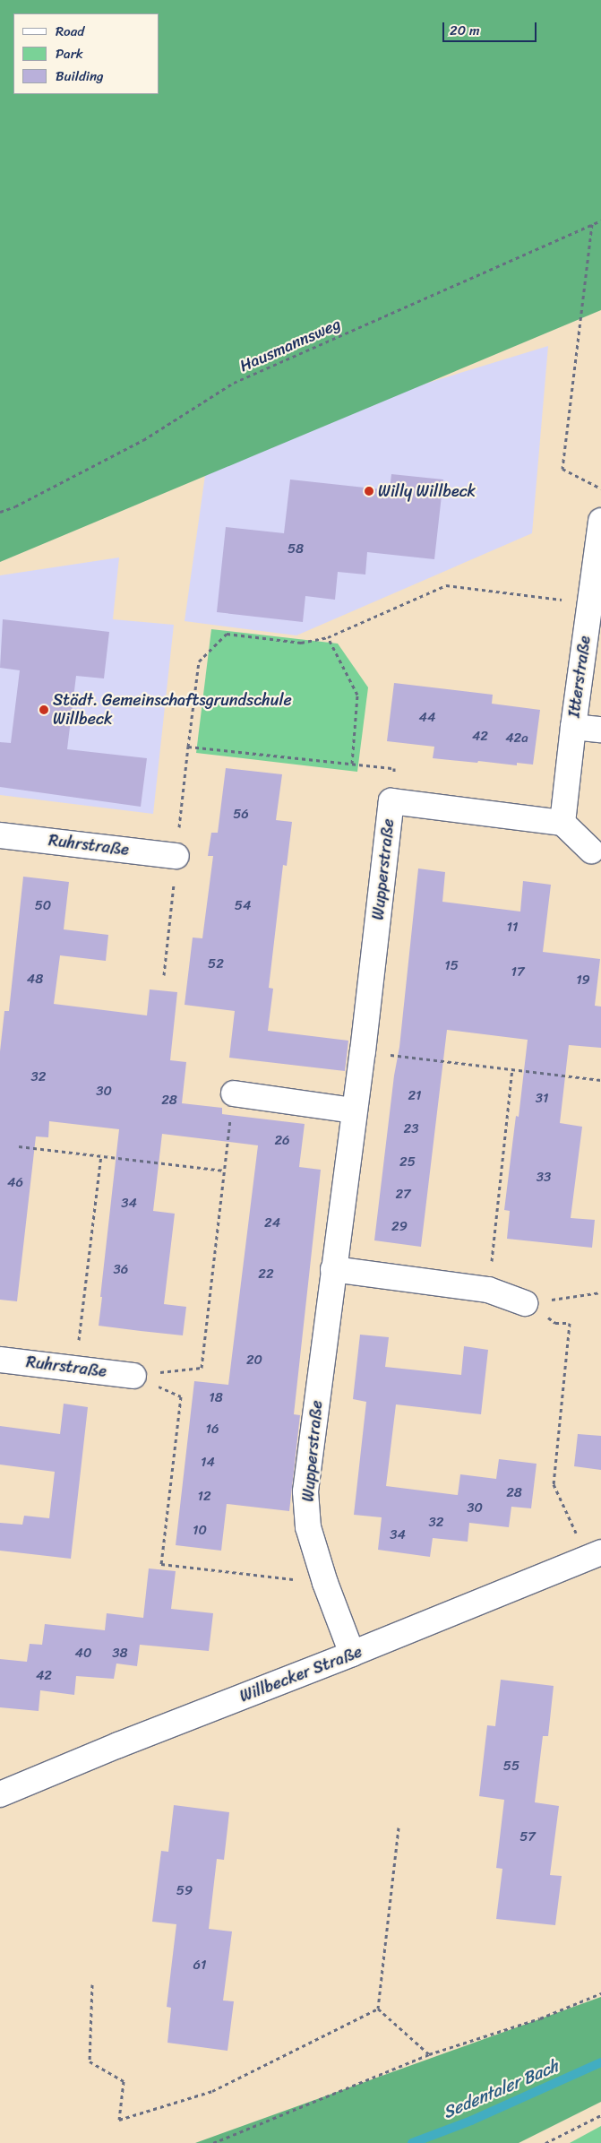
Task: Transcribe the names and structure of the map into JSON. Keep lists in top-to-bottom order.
{
  "streets": {
    "street": [
      "Itterstraße",
      "Ruhrstraße",
      "Wupperstraße",
      "Willbecker Straße"
    ],
    "path": ["Hausmannsweg"]
  },
  "crossings": [
    ["Wupperstraße", "Willbecker Straße"]
  ],
  "water": ["Sedentaler Bach"],
  "places": ["Willy Willbeck", "Städt. Gemeinschaftsgrundschule Willbeck"],
  "house_numbers": [
    "58",
    "44",
    "42",
    "42a",
    "56",
    "50",
    "54",
    "11",
    "52",
    "15",
    "17",
    "48",
    "19",
    "32",
    "30",
    "21",
    "31",
    "28",
    "23",
    "26",
    "25",
    "33",
    "46",
    "27",
    "34",
    "24",
    "29",
    "36",
    "22",
    "20",
    "18",
    "16",
    "14",
    "28",
    "12",
    "30",
    "32",
    "10",
    "34",
    "40",
    "38",
    "42",
    "55",
    "57",
    "59",
    "61"
  ],
  "legend": ["Road", "Park", "Building"],
  "scale_bar": "20 m"
}
